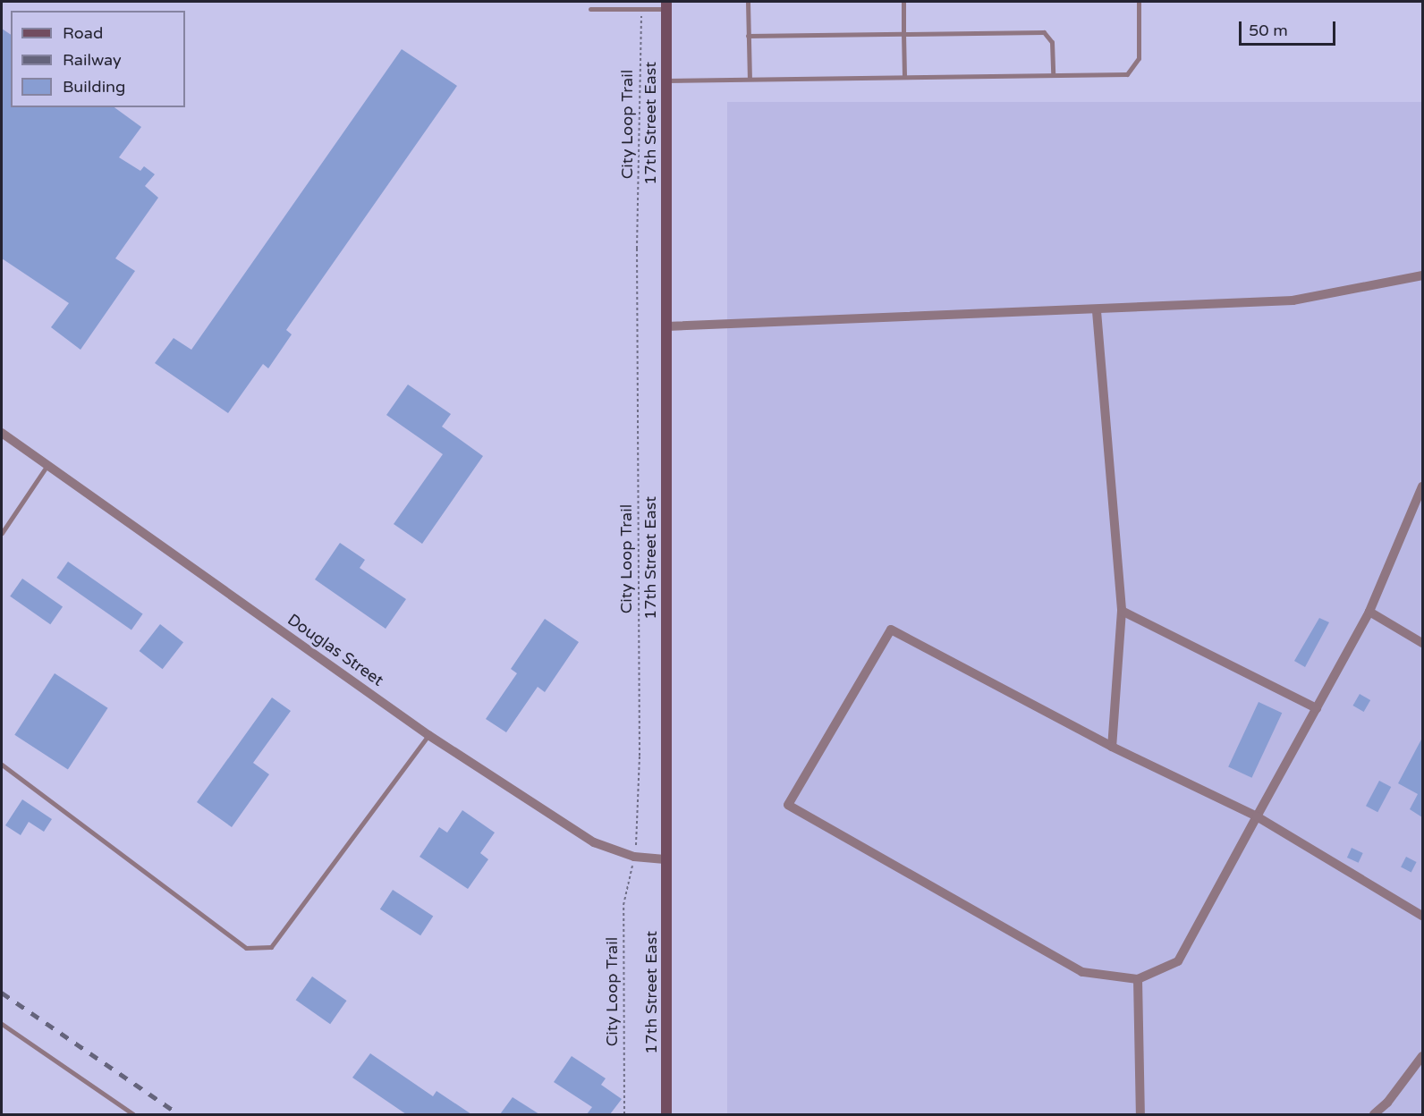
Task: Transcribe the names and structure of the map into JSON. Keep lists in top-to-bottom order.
{
  "streets": {
    "main road": ["17th Street East"],
    "street": ["Douglas Street"],
    "path": ["City Loop Trail"]
  },
  "crossings": [
    ["17th Street East", "Douglas Street"],
    ["City Loop Trail", "Douglas Street"]
  ],
  "legend": ["Road", "Railway", "Building"],
  "scale_bar": "50 m"
}
